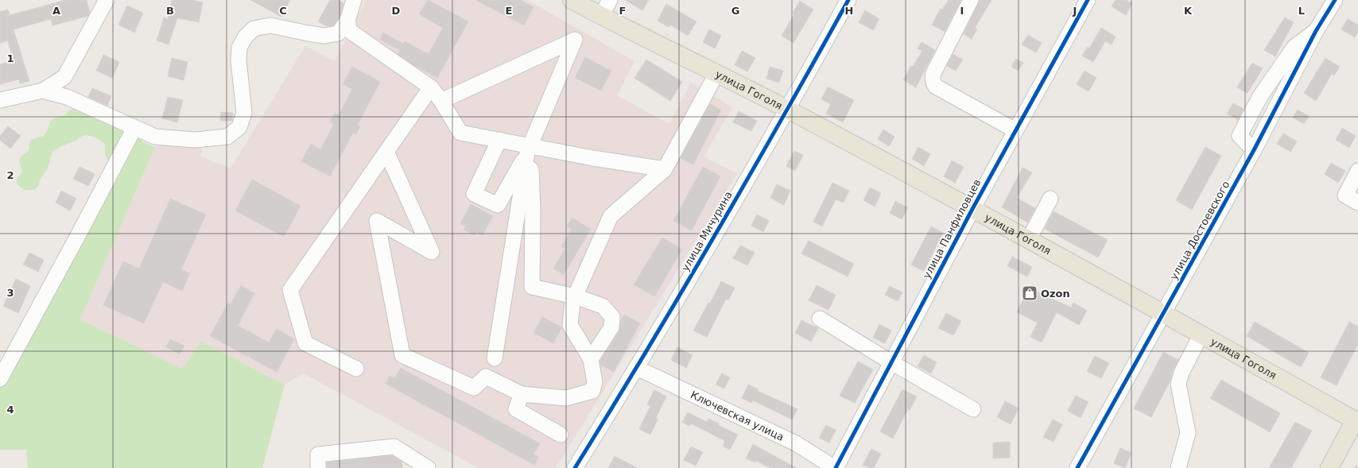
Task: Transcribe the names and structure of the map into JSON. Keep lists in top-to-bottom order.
{
  "streets": {
    "main road": ["улица Гоголя"],
    "street": [
      "улица Панфиловцев",
      "улица Достоевского",
      "улица Мичурина",
      "Ключевская улица"
    ]
  },
  "crossings": [
    ["улица Гоголя", "улица Панфиловцев"],
    ["улица Гоголя", "улица Достоевского"],
    ["улица Гоголя", "улица Мичурина"],
    ["улица Панфиловцев", "Ключевская улица"],
    ["улица Мичурина", "Ключевская улица"]
  ],
  "places": {
    "shop": ["Ozon"]
  },
  "grid": {
    "columns": [
      "A",
      "B",
      "C",
      "D",
      "E",
      "F",
      "G",
      "H",
      "I",
      "J",
      "K",
      "L"
    ],
    "rows": [
      "1",
      "2",
      "3",
      "4"
    ]
  }
}
